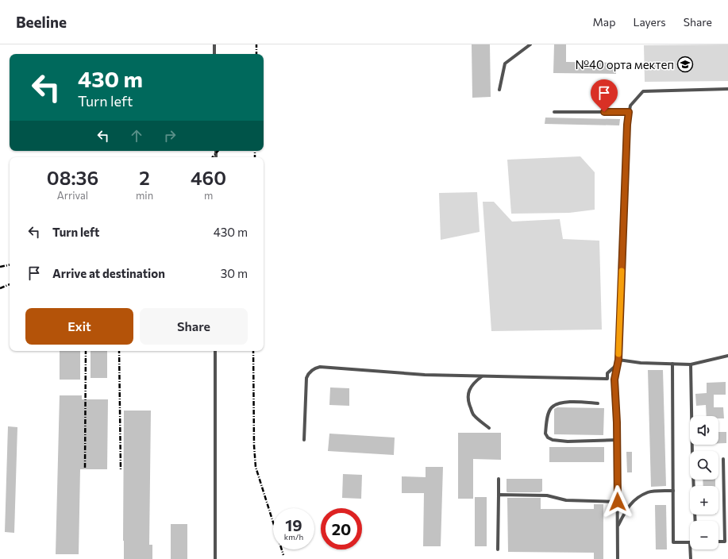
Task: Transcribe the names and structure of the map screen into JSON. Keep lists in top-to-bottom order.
{
  "places": {
    "school or university": ["№40 орта мектеп"]
  },
  "page": {
    "header": "Beeline",
    "nav": ["Map", "Layers", "Share"],
    "turn": ["430 m", "Turn left"],
    "eta": [
      "08:36",
      "Arrival",
      "2",
      "min",
      "460",
      "m"
    ],
    "list": [
      {
        "name": "Turn left",
        "value": "430 m"
      },
      {
        "name": "Arrive at destination",
        "value": "30 m"
      }
    ],
    "buttons": ["Exit", "Share"],
    "map_buttons": ["+", "−"],
    "speed": "19 km/h",
    "limit": "20"
  }
}
